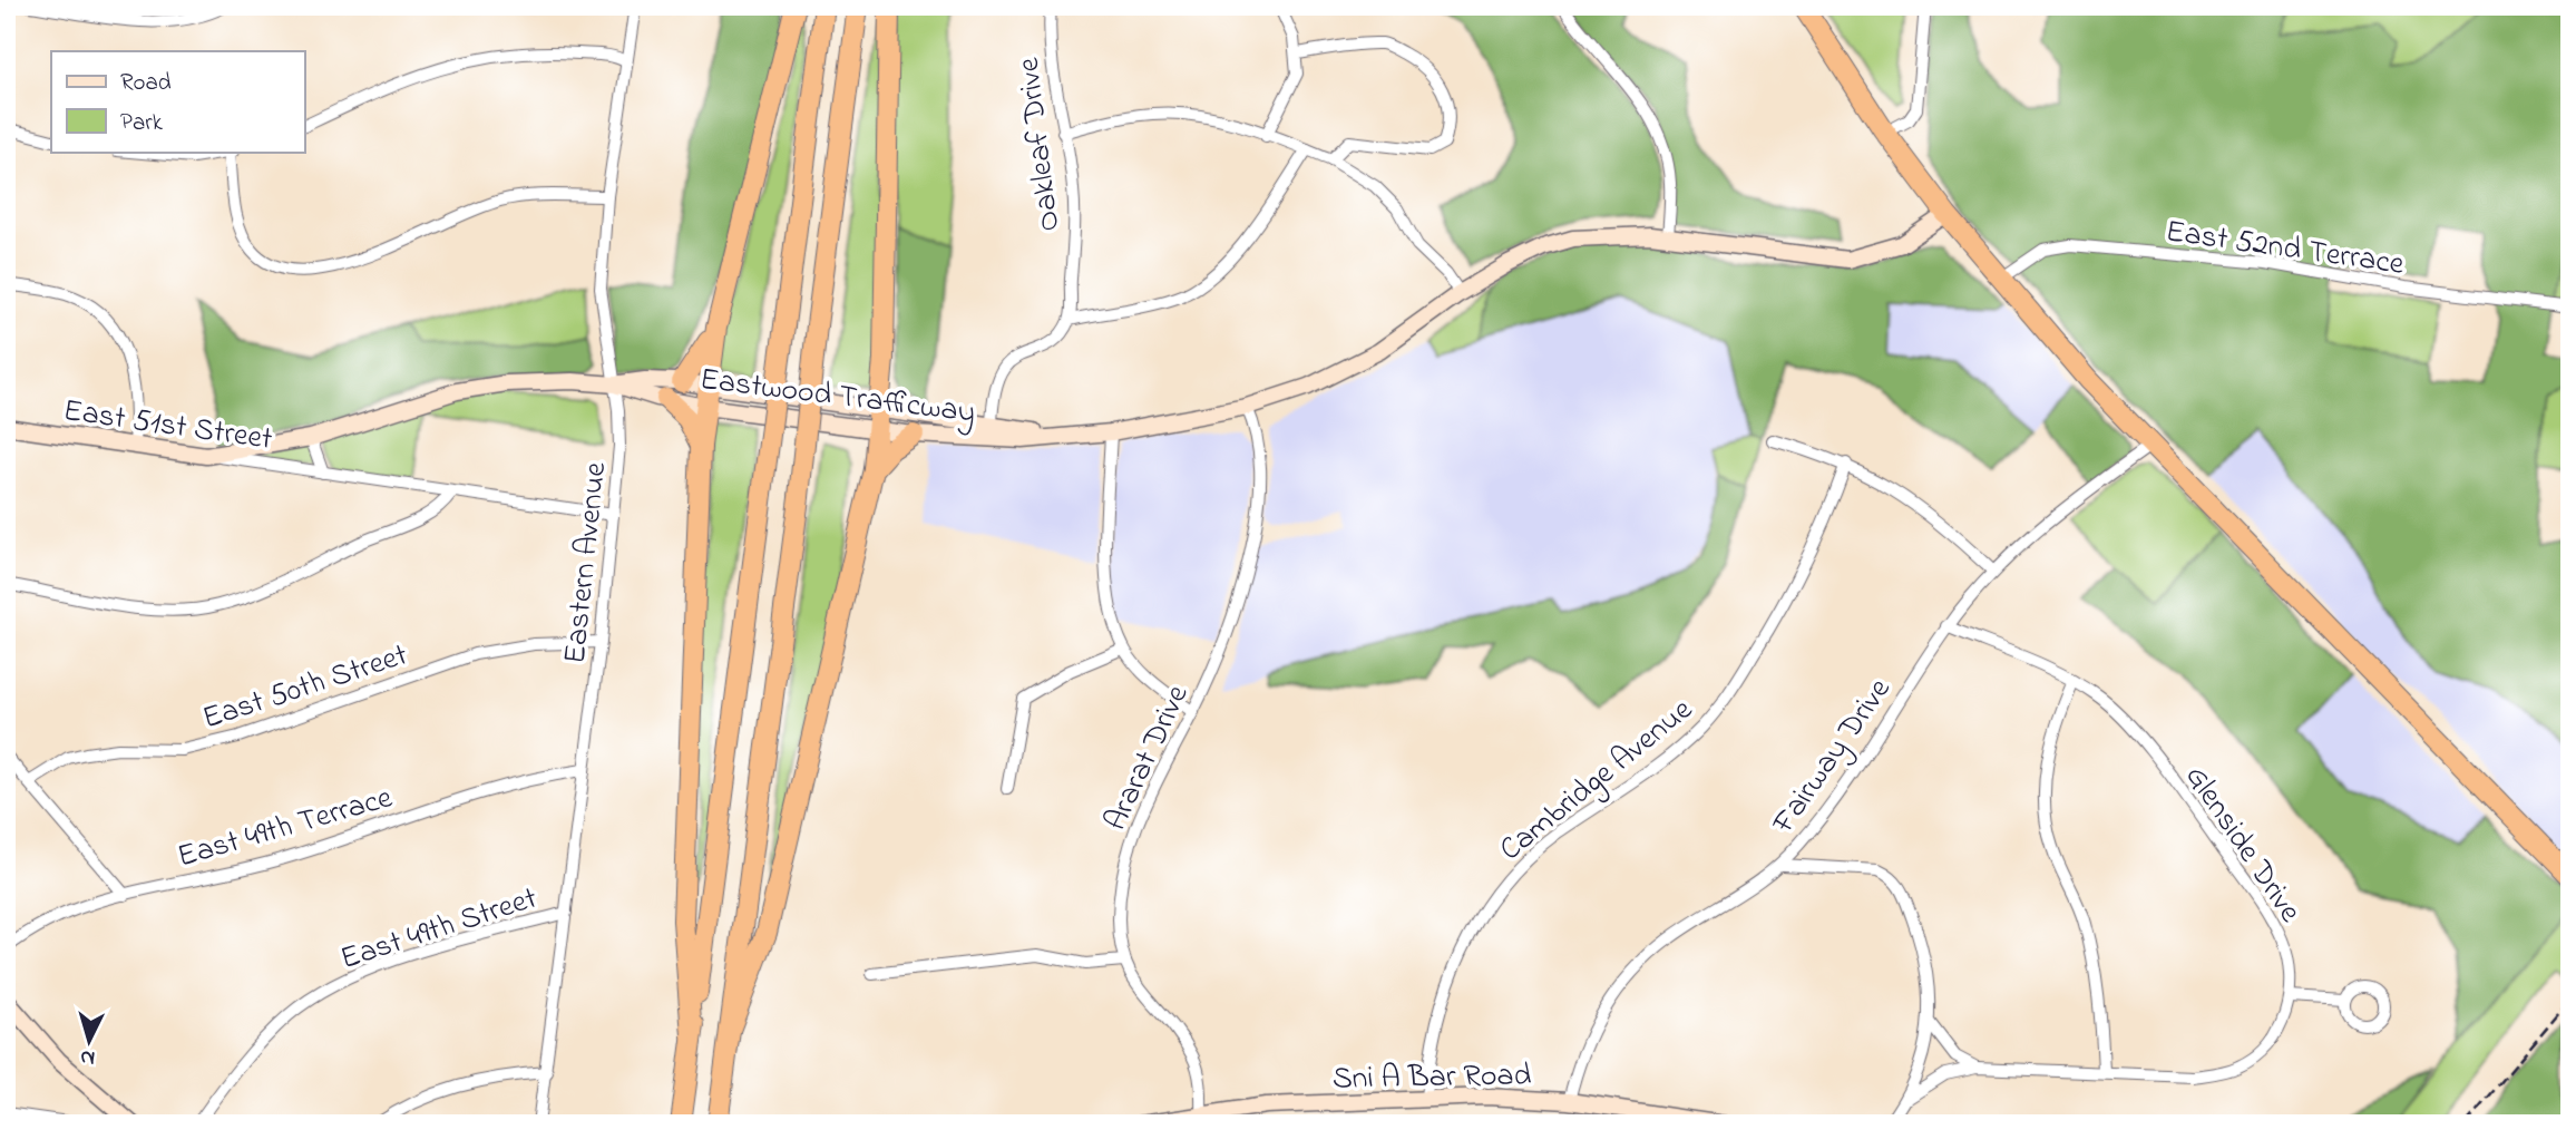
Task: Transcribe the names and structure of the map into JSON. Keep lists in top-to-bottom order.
{
  "streets": {
    "main road": ["Eastwood Trafficway", "East 51st Street", "Sni A Bar Road"],
    "street": [
      "Oakleaf Drive",
      "East 52nd Terrace",
      "Eastern Avenue",
      "East 50th Street",
      "Fairway Drive",
      "Ararat Drive",
      "Cambridge Avenue",
      "East 49th Terrace",
      "Glenside Drive",
      "East 49th Street"
    ]
  },
  "crossings": [
    ["Eastwood Trafficway", "East 51st Street"],
    ["Eastwood Trafficway", "Eastern Avenue"],
    ["Eastwood Trafficway", "Ararat Drive"],
    ["East 51st Street", "Eastern Avenue"],
    ["Eastern Avenue", "East 50th Street"],
    ["Eastern Avenue", "East 49th Terrace"],
    ["Eastern Avenue", "East 49th Street"],
    ["Fairway Drive", "Glenside Drive"],
    ["Fairway Drive", "Sni A Bar Road"],
    ["Ararat Drive", "Sni A Bar Road"],
    ["Cambridge Avenue", "Sni A Bar Road"]
  ],
  "legend": ["Road", "Park"],
  "north": "bottom"
}
